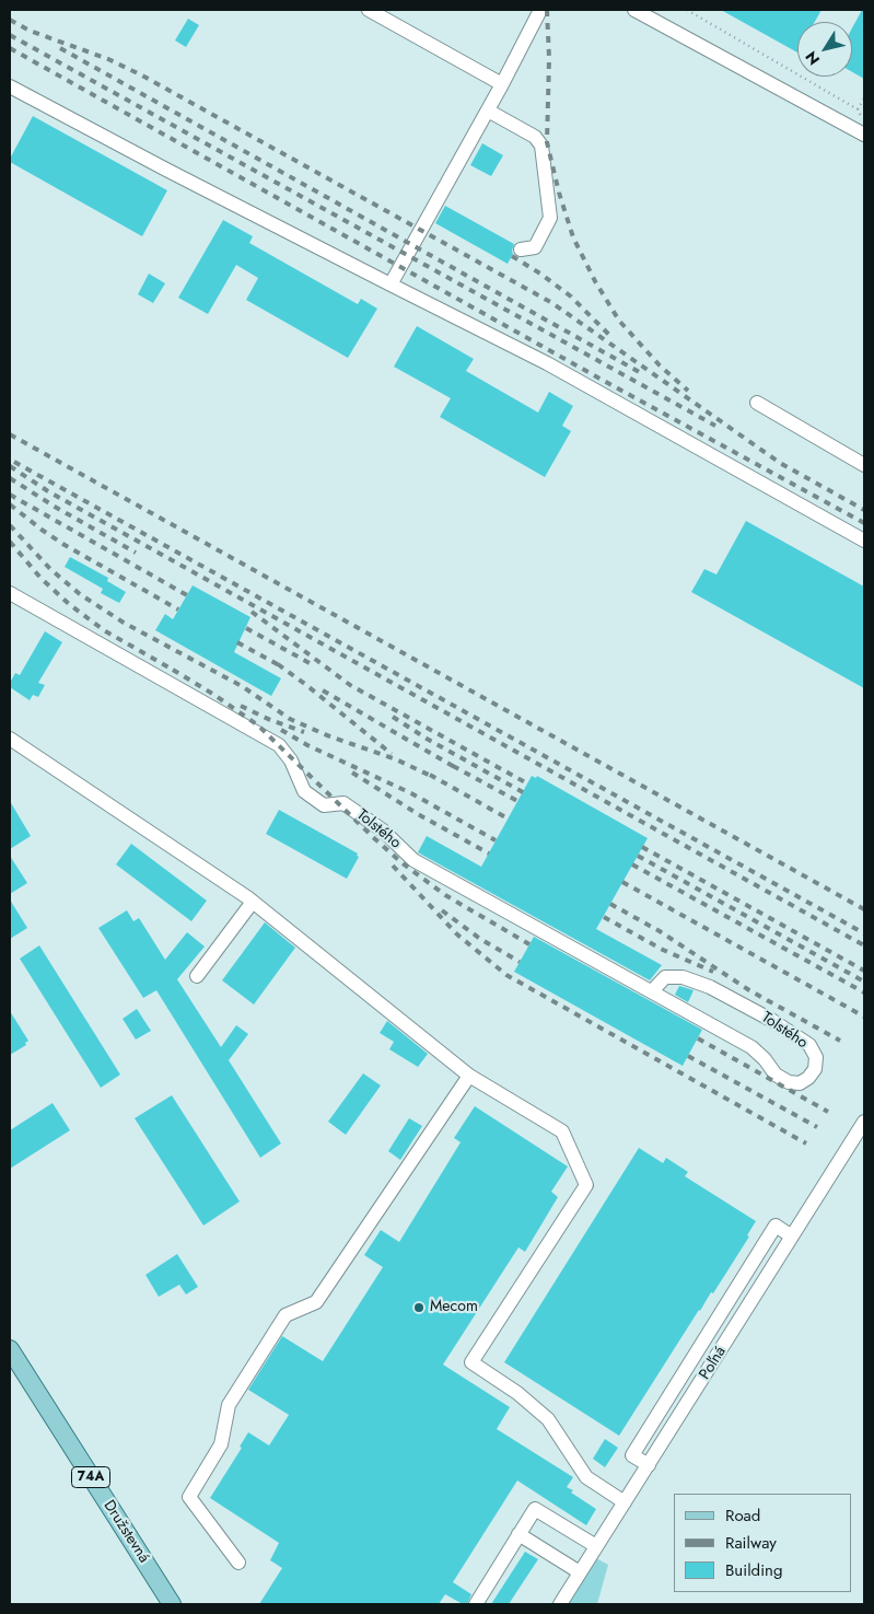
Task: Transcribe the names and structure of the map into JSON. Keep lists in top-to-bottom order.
{
  "streets": {
    "main road": ["74A", "Družstevná"],
    "street": ["Tolstého", "Poľná"]
  },
  "places": ["Mecom"],
  "legend": ["Road", "Railway", "Building"],
  "north": "bottom left"
}
